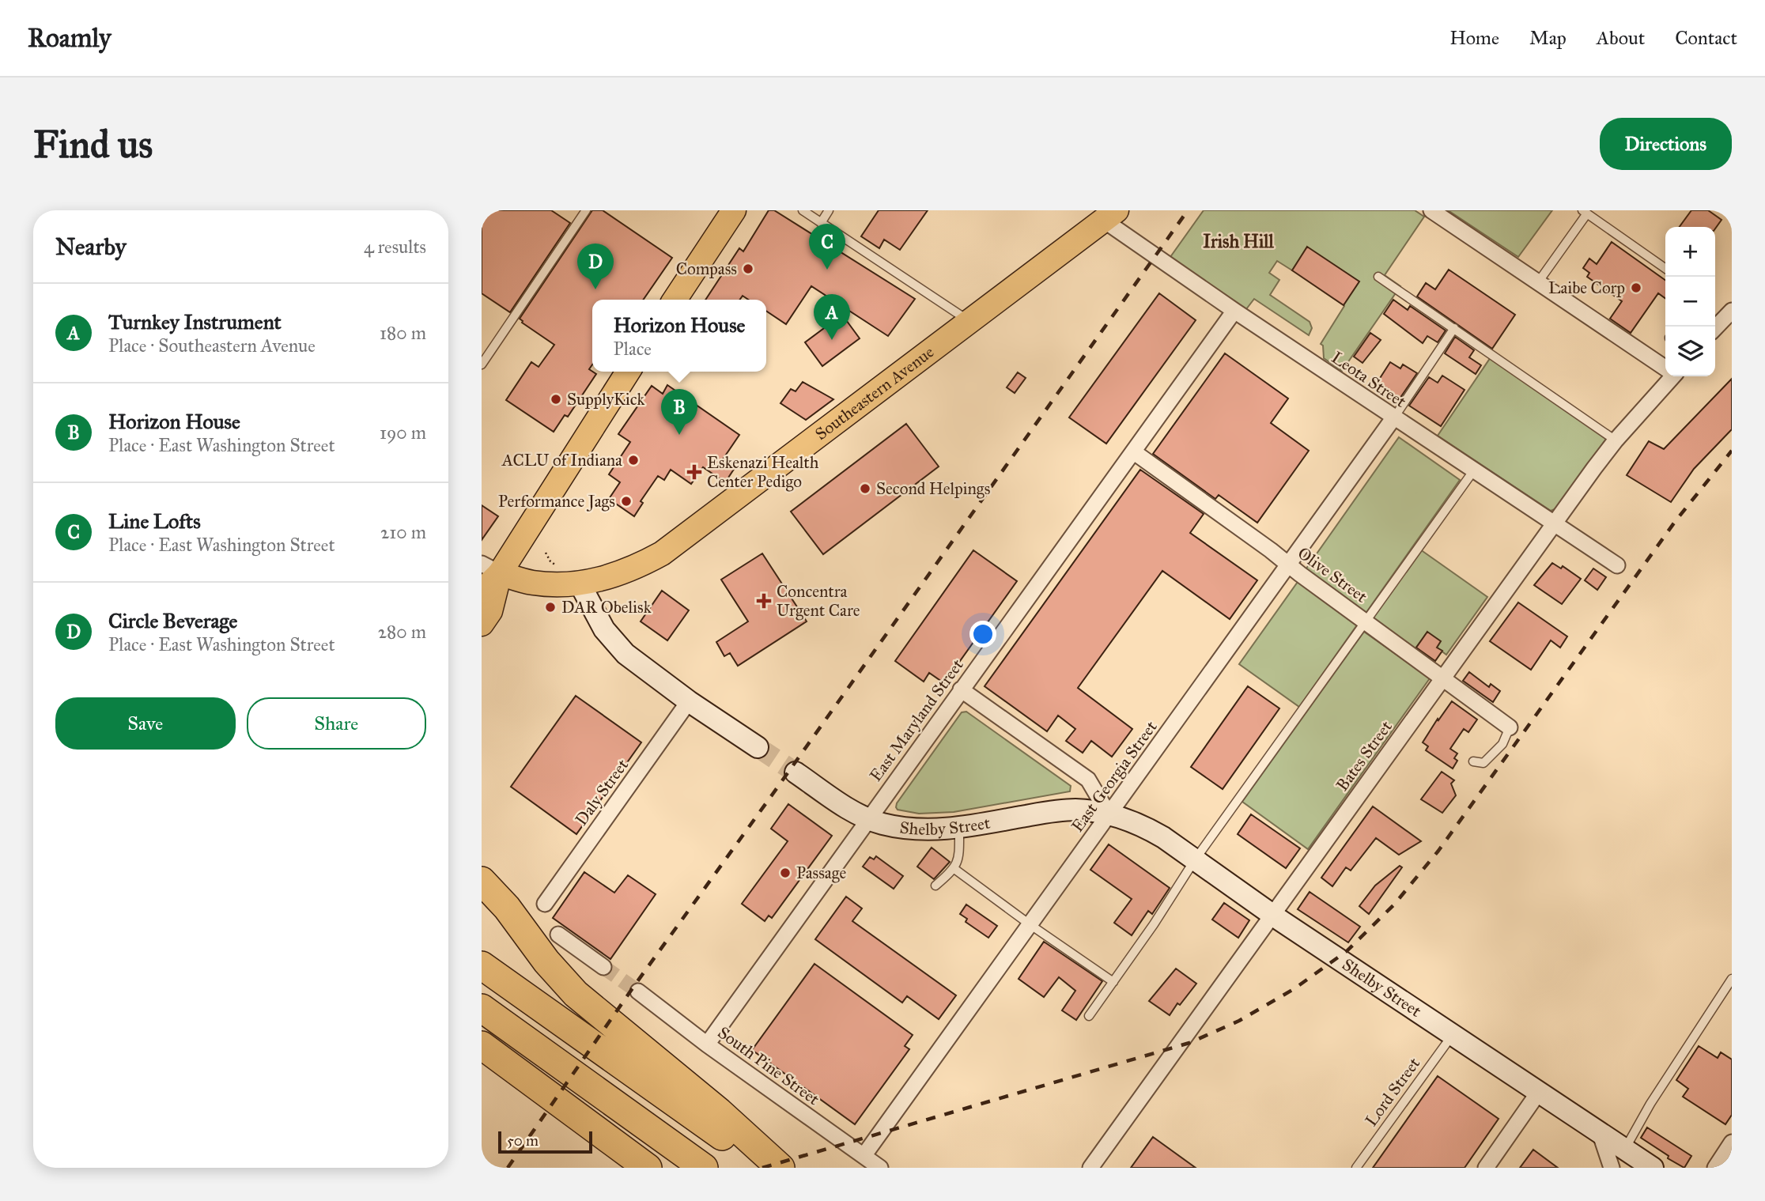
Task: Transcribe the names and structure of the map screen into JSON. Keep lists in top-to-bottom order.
{
  "streets": {
    "main road": ["Southeastern Avenue", "Shelby Street"],
    "street": [
      "Leota Street",
      "Olive Street",
      "East Maryland Street",
      "Bates Street",
      "East Georgia Street",
      "Daly Street",
      "South Pine Street"
    ],
    "lane": ["Lord Street"]
  },
  "crossings": [
    ["Leota Street", "Southeastern Avenue"],
    ["Leota Street", "East Maryland Street"],
    ["Leota Street", "Bates Street"],
    ["Leota Street", "East Georgia Street"],
    ["Olive Street", "East Maryland Street"],
    ["Olive Street", "Bates Street"],
    ["Olive Street", "East Georgia Street"],
    ["East Maryland Street", "Shelby Street"],
    ["East Maryland Street", "South Pine Street"],
    ["Bates Street", "Shelby Street"],
    ["East Georgia Street", "Shelby Street"],
    ["East Georgia Street", "South Pine Street"],
    ["Shelby Street", "Lord Street"]
  ],
  "districts": ["Irish Hill"],
  "places": {
    "other": [
      "Compass",
      "Laibe Corp",
      "SupplyKick",
      "ACLU of Indiana",
      "Second Helpings",
      "Performance Jags",
      "DAR Obelisk",
      "Passage"
    ],
    "health": ["Eskenazi Health Center Pedigo", "Concentra Urgent Care"]
  },
  "scale_bar": "50 m",
  "page": {
    "header": "Roamly",
    "nav": [
      "Home",
      "Map",
      "About",
      "Contact"
    ],
    "buttons": [
      "Directions",
      ["Save", "Share"]
    ],
    "title": "Find us",
    "heading": ["Nearby", "4 results"],
    "pins": [
      "C",
      "D",
      "A",
      "B"
    ],
    "map_buttons": ["+", "−"],
    "list": [
      {
        "mark": "A",
        "name": "Turnkey Instrument",
        "note": "Place · Southeastern Avenue",
        "value": "180 m"
      },
      {
        "mark": "B",
        "name": "Horizon House",
        "note": "Place · East Washington Street",
        "value": "190 m"
      },
      {
        "mark": "C",
        "name": "Line Lofts",
        "note": "Place · East Washington Street",
        "value": "210 m"
      },
      {
        "mark": "D",
        "name": "Circle Beverage",
        "note": "Place · East Washington Street",
        "value": "280 m"
      }
    ],
    "popup": ["Horizon House", "Place"],
    "scale": "50 m"
  }
}
